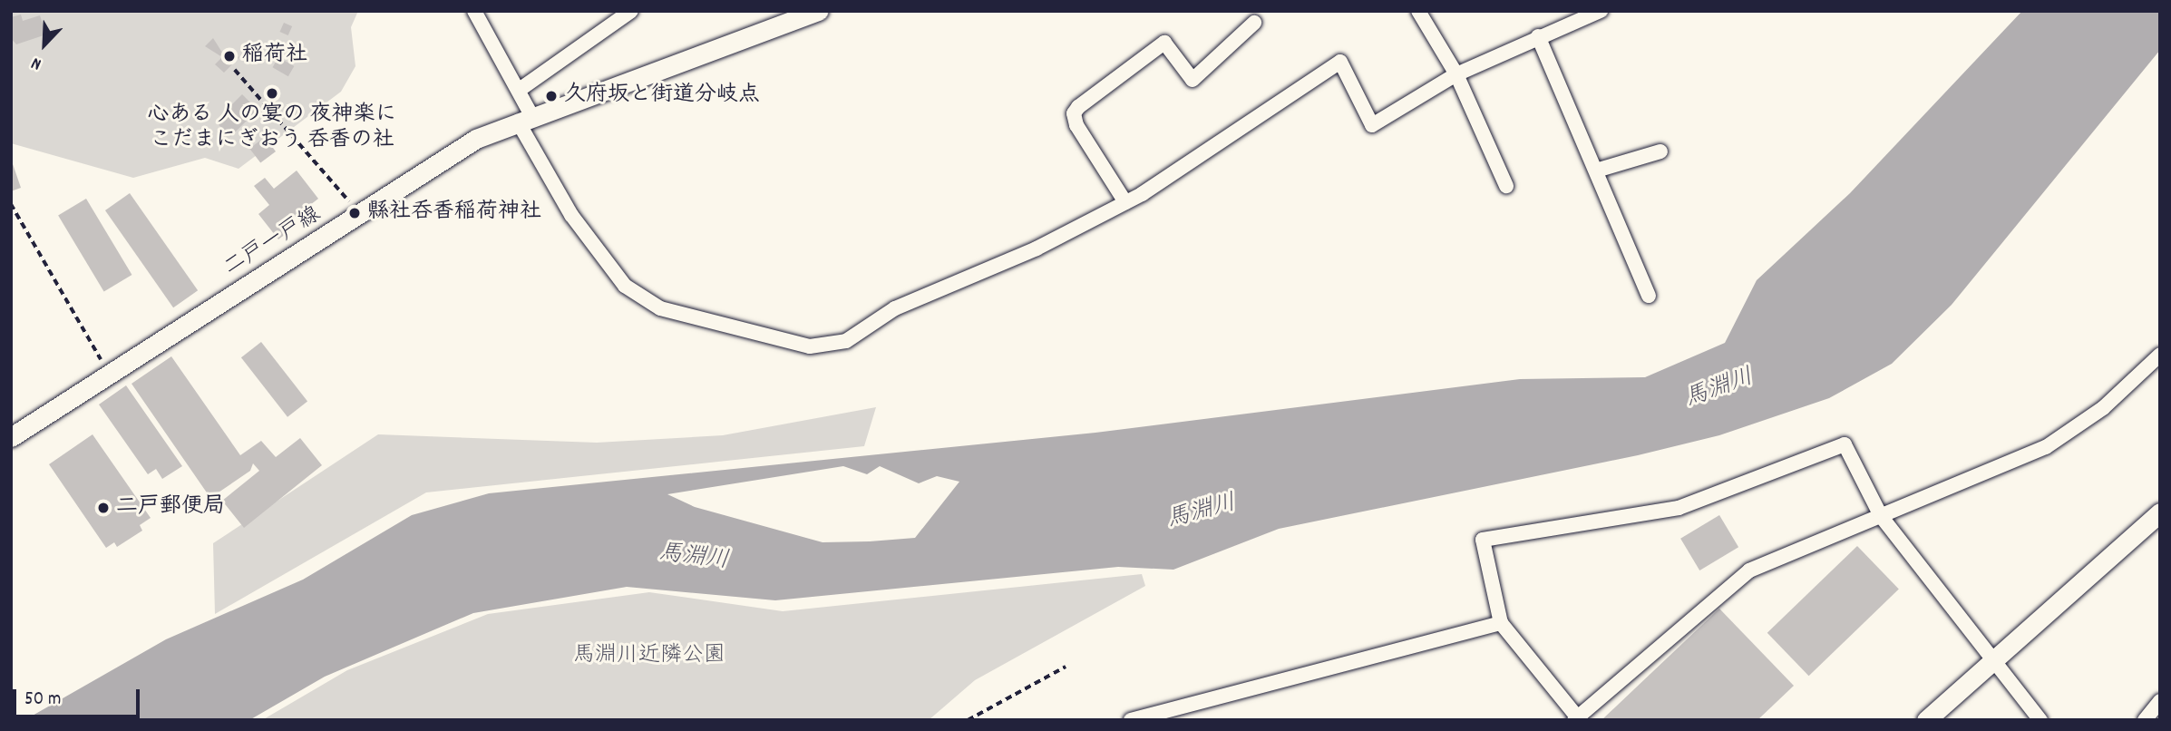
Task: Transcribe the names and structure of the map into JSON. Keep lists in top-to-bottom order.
{
  "streets": {
    "main road": ["二戸一戸線"]
  },
  "water": ["馬淵川"],
  "parks": ["馬淵川近隣公園"],
  "places": [
    "稲荷社",
    "心ある 人の宴の 夜神楽に こだまにぎおう 呑香の社",
    "久府坂と街道分岐点",
    "縣社呑香稲荷神社",
    "二戸郵便局"
  ],
  "scale_bar": "50 m",
  "north": "bottom left"
}
